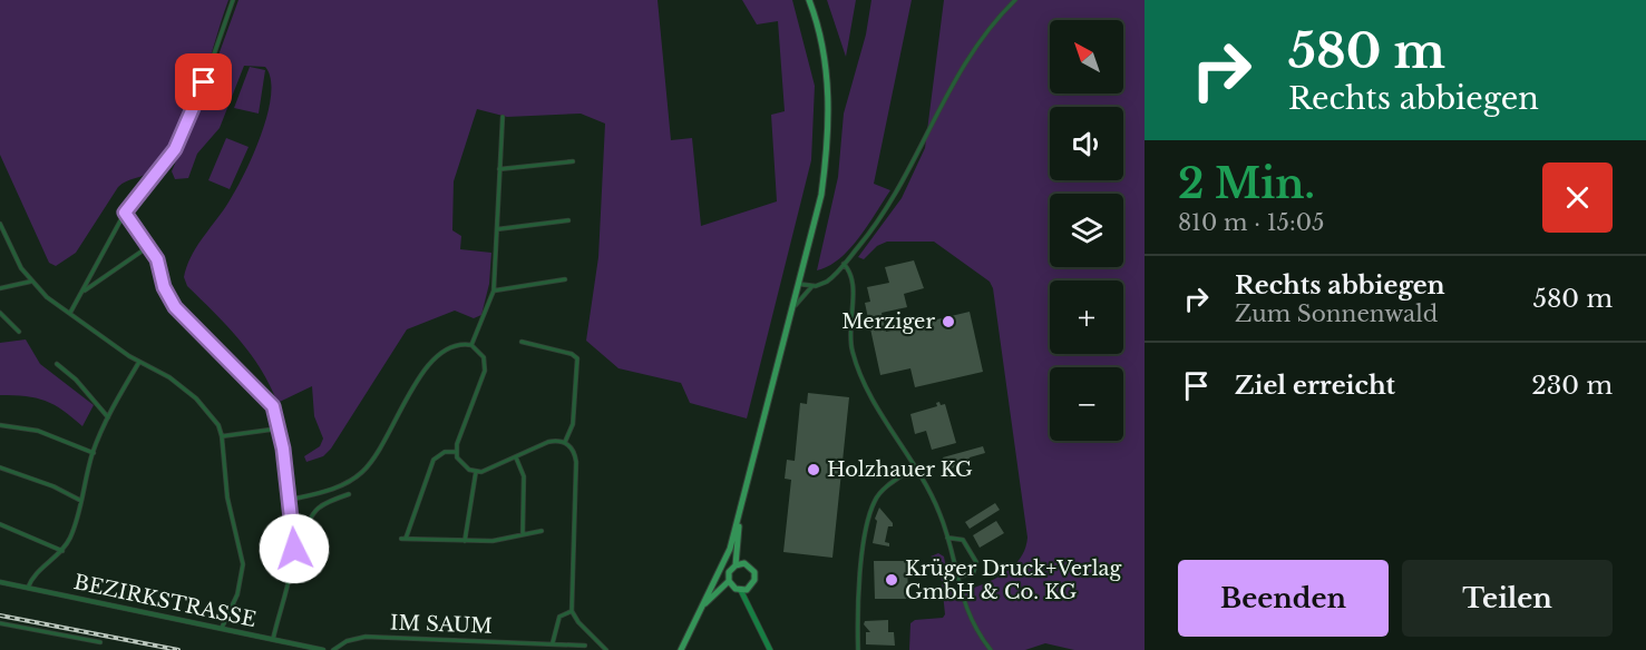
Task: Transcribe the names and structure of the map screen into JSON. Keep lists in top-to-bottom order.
{
  "streets": {
    "street": ["BEZIRKSTRASSE", "IM SAUM"]
  },
  "places": ["Merziger", "Holzhauer KG", "Krüger Druck+Verlag GmbH & Co. KG"],
  "north": "top left",
  "page": {
    "turn": ["580 m", "Rechts abbiegen"],
    "map_buttons": ["+", "−"],
    "heading": ["2 Min.", "810 m · 15:05"],
    "list": [
      {
        "name": "Rechts abbiegen",
        "note": "Zum Sonnenwald",
        "value": "580 m"
      },
      {
        "name": "Ziel erreicht",
        "value": "230 m"
      }
    ],
    "buttons": ["Beenden", "Teilen"]
  }
}
